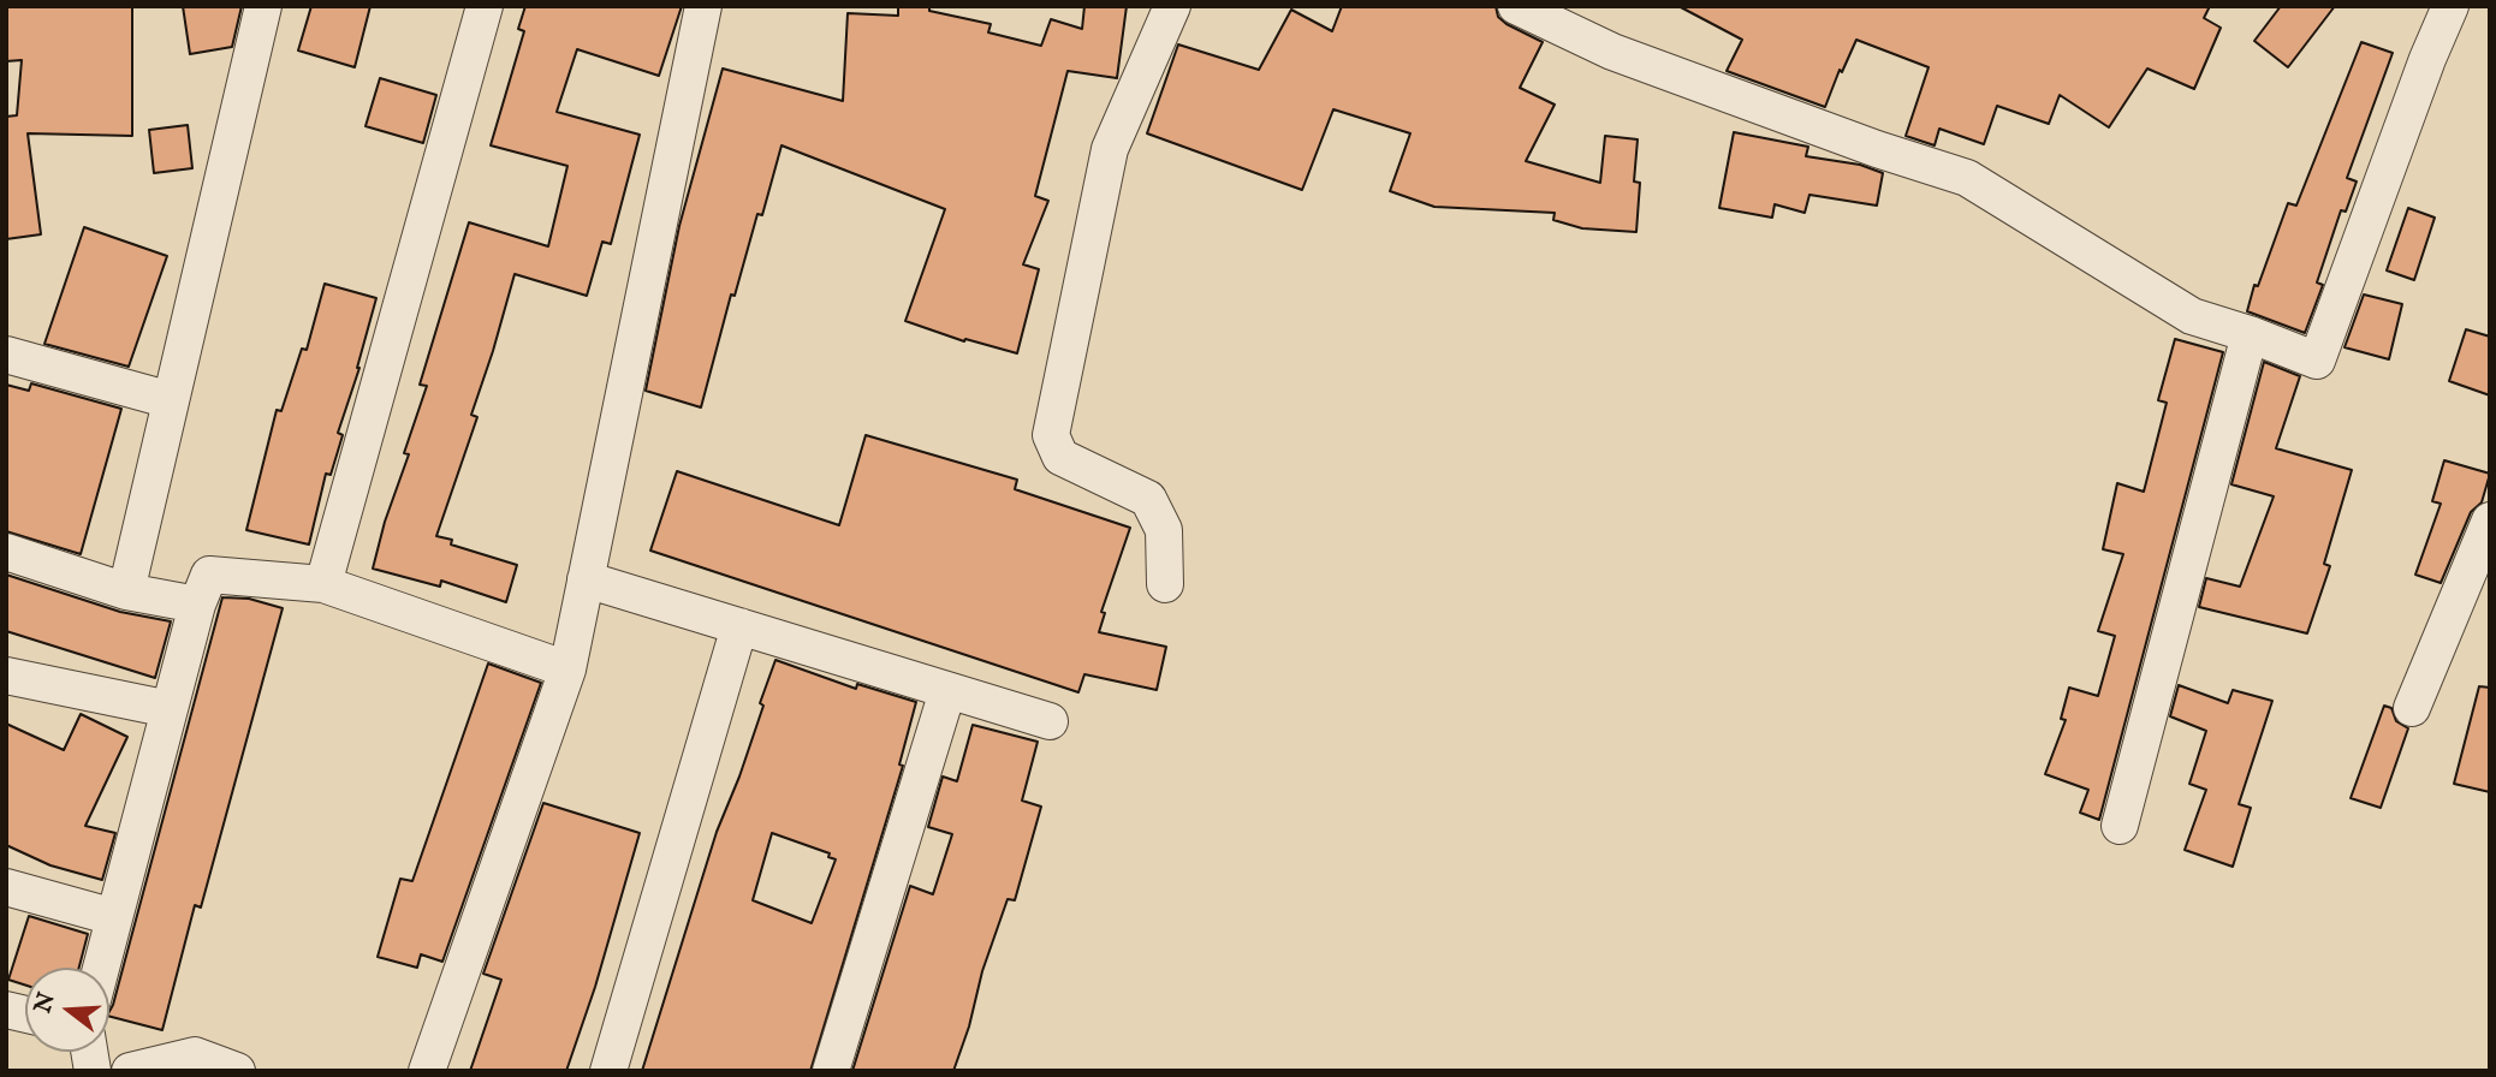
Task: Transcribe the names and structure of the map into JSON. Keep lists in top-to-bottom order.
{
  "north": "left"
}
